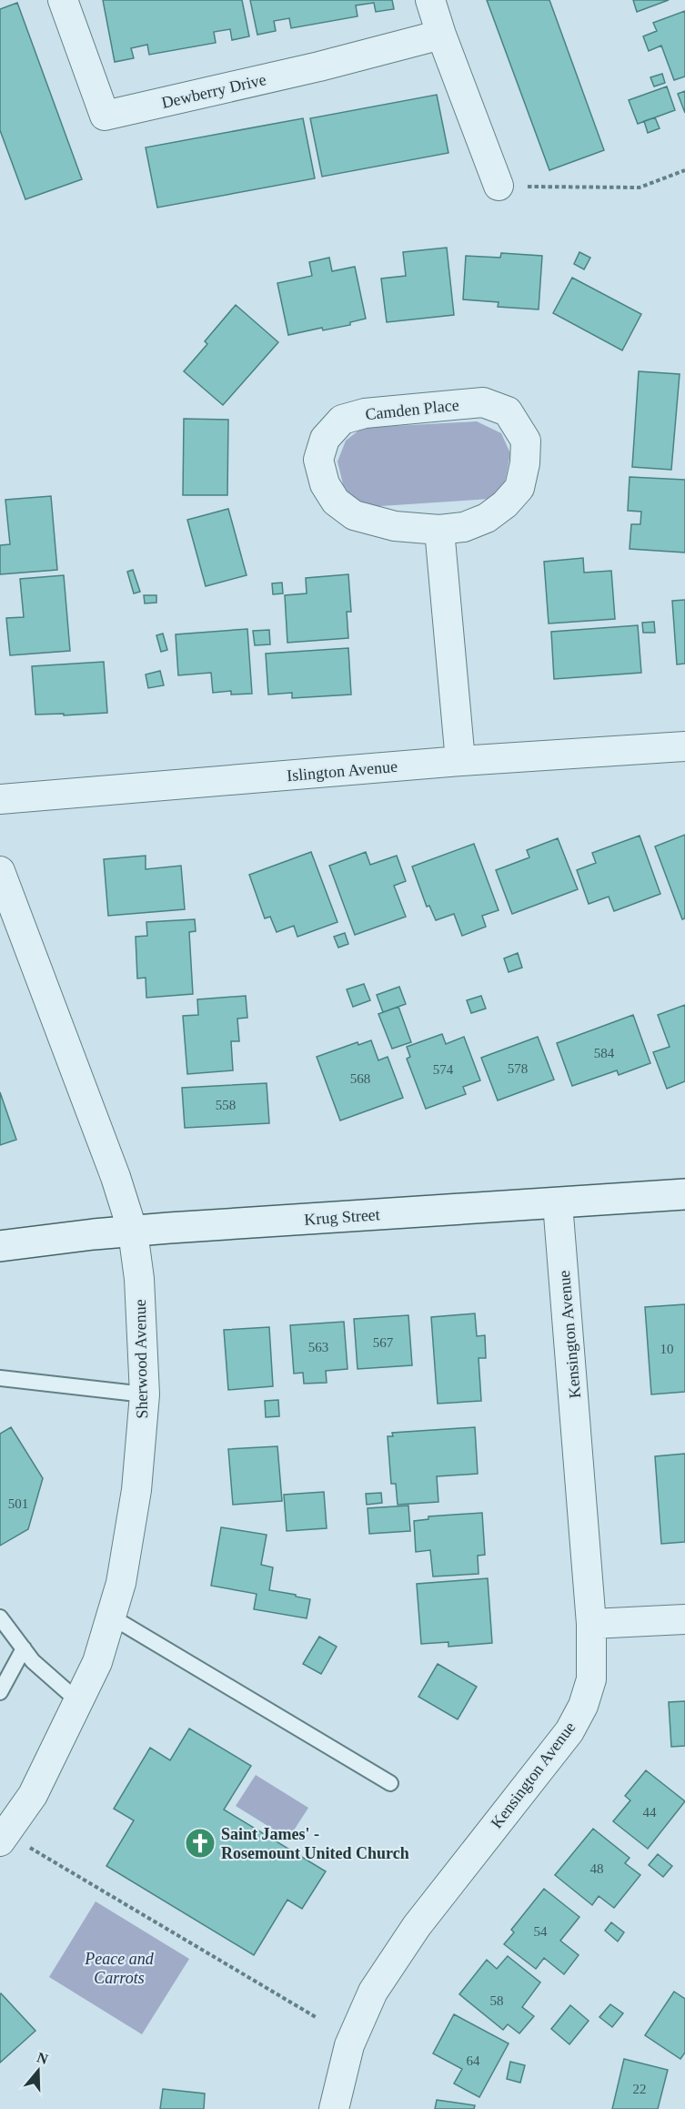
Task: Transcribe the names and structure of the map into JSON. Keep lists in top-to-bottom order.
{
  "streets": {
    "street": [
      "Dewberry Drive",
      "Camden Place",
      "Islington Avenue",
      "Krug Street",
      "Kensington Avenue",
      "Sherwood Avenue"
    ]
  },
  "crossings": [
    ["Krug Street", "Kensington Avenue"],
    ["Krug Street", "Sherwood Avenue"]
  ],
  "parks": ["Peace and Carrots"],
  "places": {
    "church": ["Saint James' - Rosemount United Church"]
  },
  "house_numbers": [
    "584",
    "578",
    "574",
    "568",
    "558",
    "567",
    "563",
    "10",
    "501",
    "44",
    "48",
    "54",
    "58",
    "64",
    "22"
  ],
  "north": "top"
}
